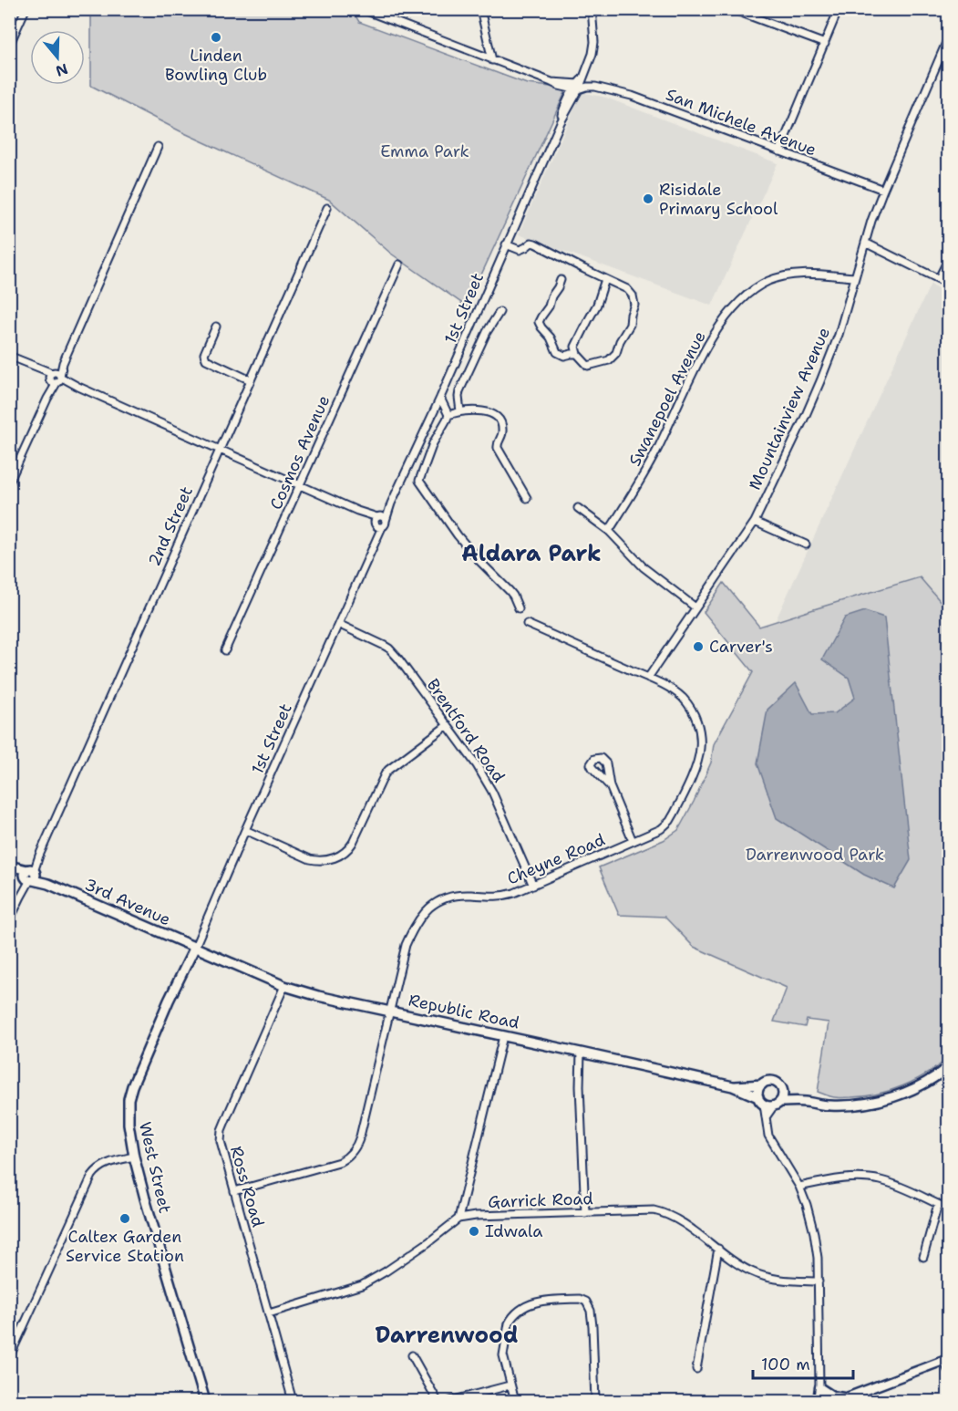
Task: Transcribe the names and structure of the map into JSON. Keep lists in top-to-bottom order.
{
  "streets": {
    "main road": ["3rd Avenue", "Republic Road", "West Street"],
    "street": [
      "San Michele Avenue",
      "1st Street",
      "Swanepoel Avenue",
      "Mountainview Avenue",
      "Cosmos Avenue",
      "2nd Street",
      "Brentford Road",
      "Cheyne Road",
      "Ross Road",
      "Garrick Road"
    ]
  },
  "crossings": [
    ["San Michele Avenue", "1st Street"],
    ["San Michele Avenue", "Mountainview Avenue"],
    ["1st Street", "Brentford Road"],
    ["1st Street", "3rd Avenue"],
    ["1st Street", "Republic Road"],
    ["1st Street", "West Street"],
    ["Swanepoel Avenue", "Mountainview Avenue"],
    ["Mountainview Avenue", "Cheyne Road"],
    ["2nd Street", "3rd Avenue"],
    ["Brentford Road", "Cheyne Road"],
    ["Cheyne Road", "Republic Road"],
    ["Cheyne Road", "Ross Road"],
    ["3rd Avenue", "Republic Road"],
    ["3rd Avenue", "West Street"],
    ["Republic Road", "West Street"],
    ["Republic Road", "Ross Road"],
    ["Ross Road", "Garrick Road"]
  ],
  "districts": ["Aldara Park", "Darrenwood"],
  "parks": ["Emma Park", "Darrenwood Park"],
  "places": [
    "Linden Bowling Club",
    "Risidale Primary School",
    "Carver's",
    "Caltex Garden Service Station",
    "Idwala"
  ],
  "scale_bar": "100 m",
  "north": "bottom"
}
